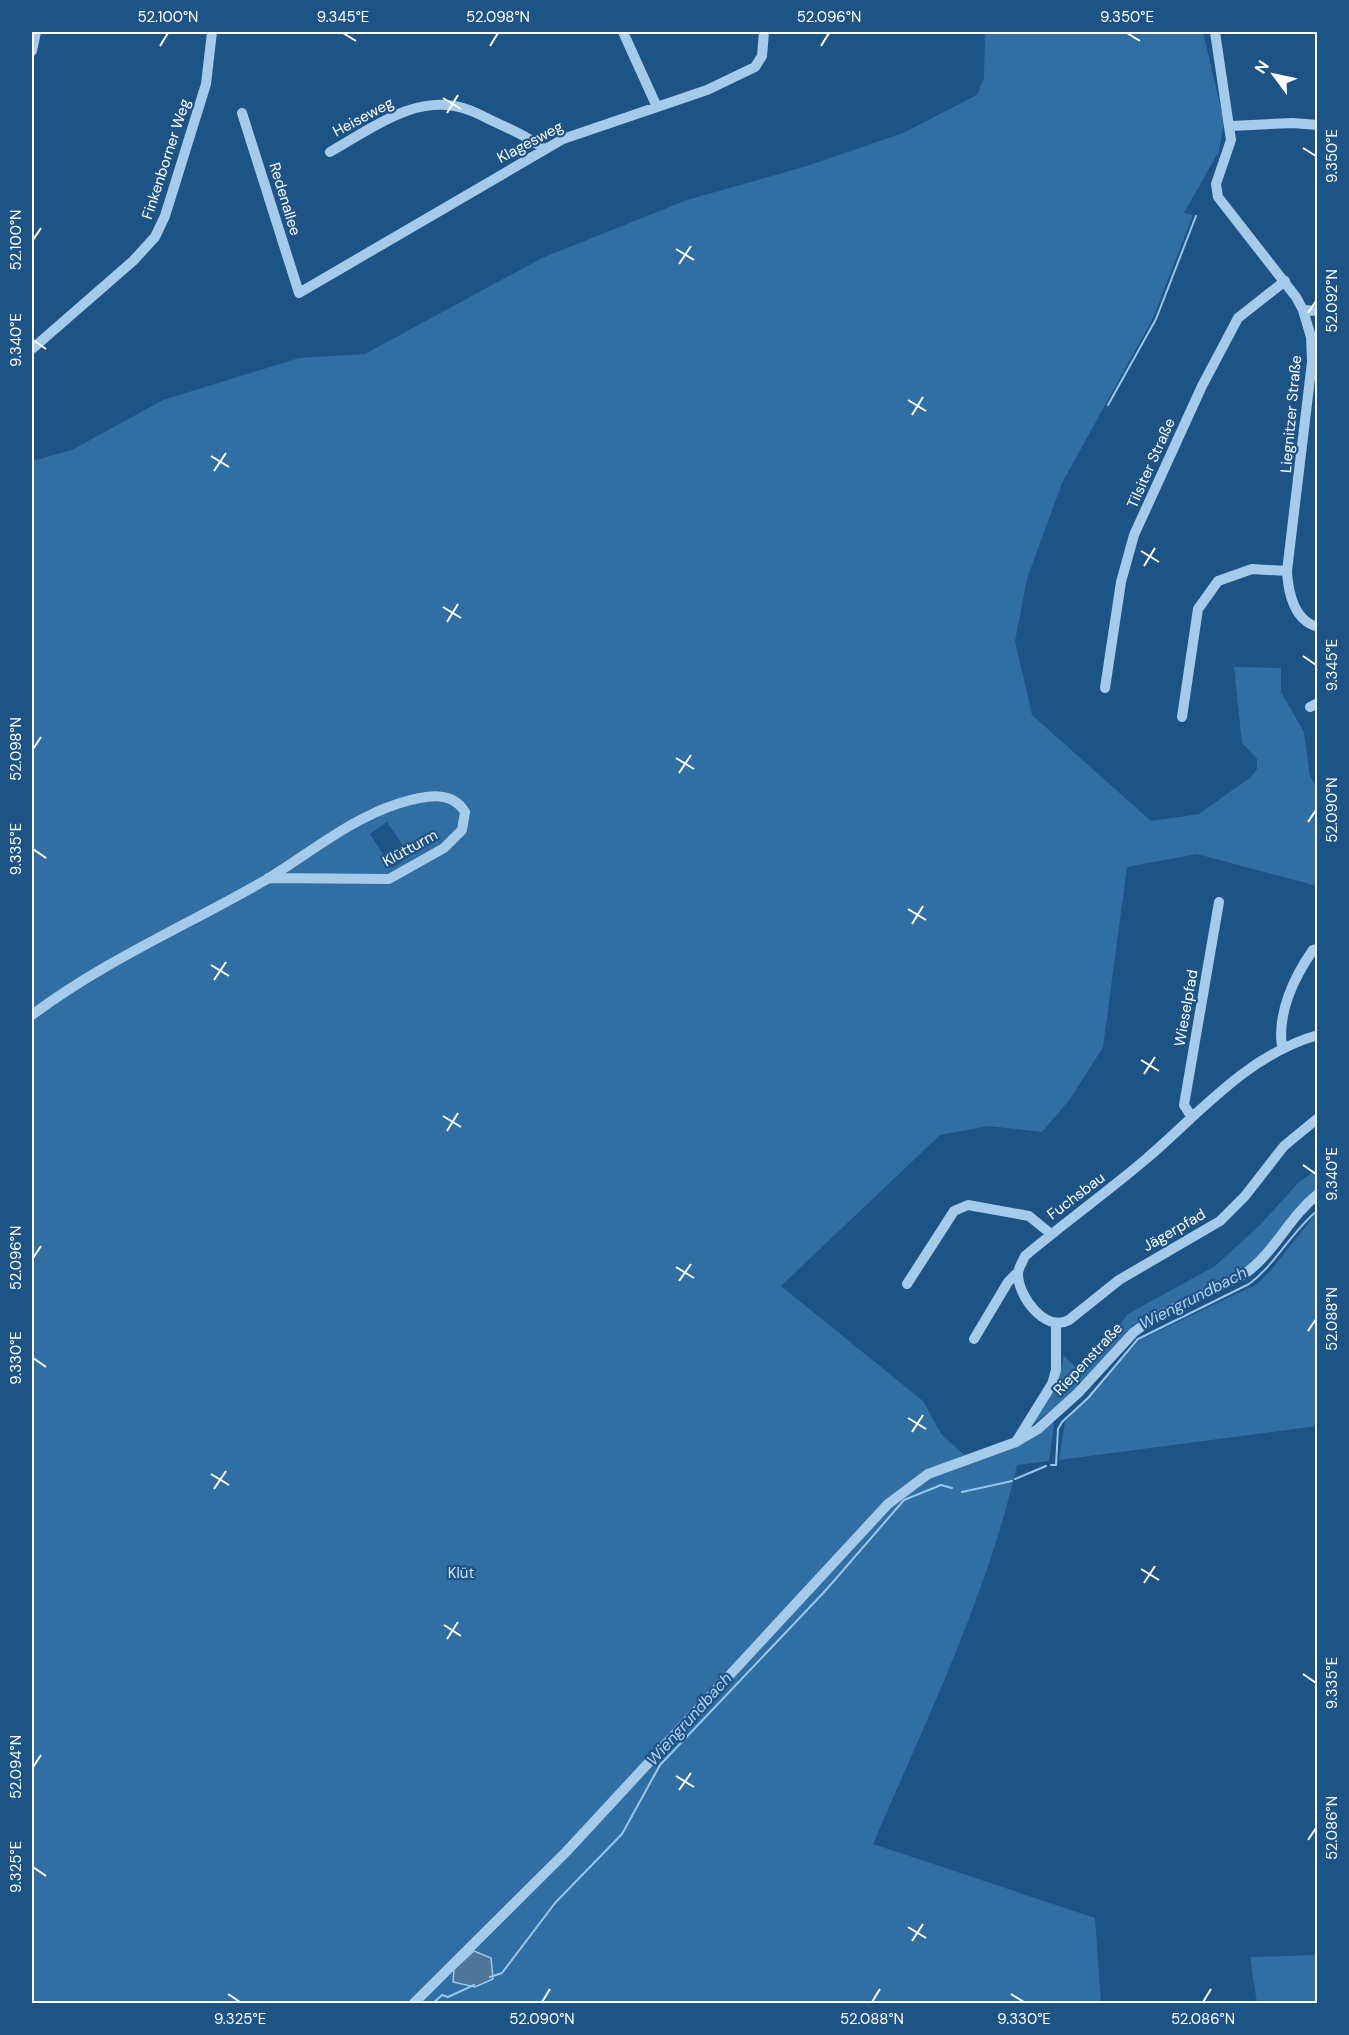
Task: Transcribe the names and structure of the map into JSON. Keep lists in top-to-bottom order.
{
  "streets": {
    "street": [
      "Heiseweg",
      "Klagesweg",
      "Finkenborner Weg",
      "Redenallee",
      "Liegnitzer Straße",
      "Tilsiter Straße",
      "Klütturm",
      "Wieselpfad",
      "Fuchsbau",
      "Jägerpfad",
      "Riepenstraße"
    ]
  },
  "crossings": [
    ["Heiseweg", "Klagesweg"],
    ["Klagesweg", "Redenallee"],
    ["Liegnitzer Straße", "Tilsiter Straße"],
    ["Wieselpfad", "Fuchsbau"]
  ],
  "water": ["Wiengrundbach"],
  "parks": ["Klüt"],
  "north": "top left",
  "coordinates": [
    "52.100°N",
    "9.345°E",
    "52.098°N",
    "52.096°N",
    "9.350°E",
    "52.092°N",
    "9.340°E",
    "52.090°N",
    "9.335°E",
    "52.088°N",
    "9.330°E",
    "52.094°N",
    "52.086°N",
    "9.325°E"
  ]
}
